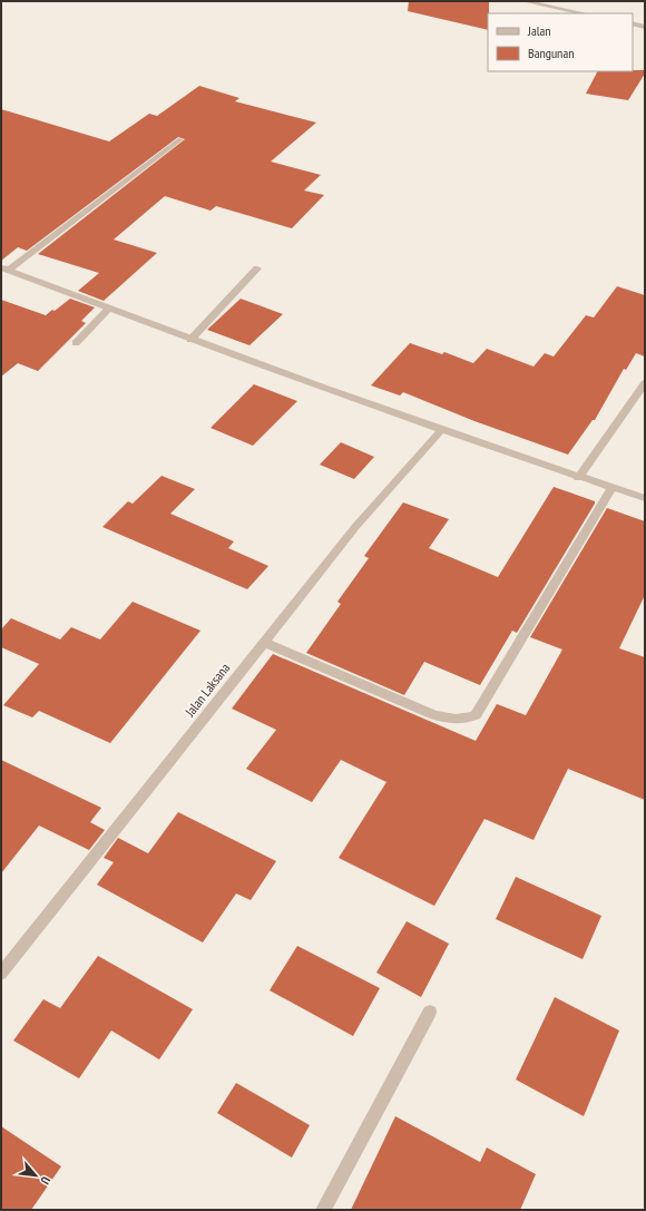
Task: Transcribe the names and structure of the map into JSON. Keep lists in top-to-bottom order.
{
  "streets": {
    "street": ["Jalan Laksana"]
  },
  "legend": ["Jalan", "Bangunan"],
  "north": "bottom right"
}
